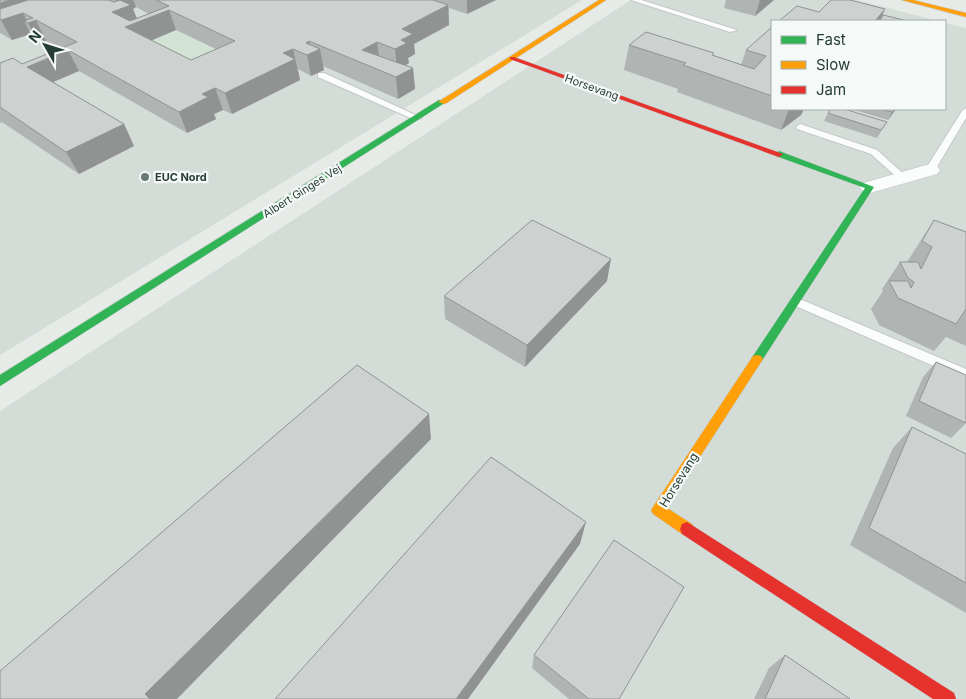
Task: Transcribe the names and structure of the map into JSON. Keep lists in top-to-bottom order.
{
  "streets": {
    "street": ["Horsevang", "Albert Ginges Vej"]
  },
  "crossings": [
    ["Horsevang", "Albert Ginges Vej"]
  ],
  "places": ["EUC Nord"],
  "legend": ["Fast", "Slow", "Jam"],
  "north": "top left"
}
